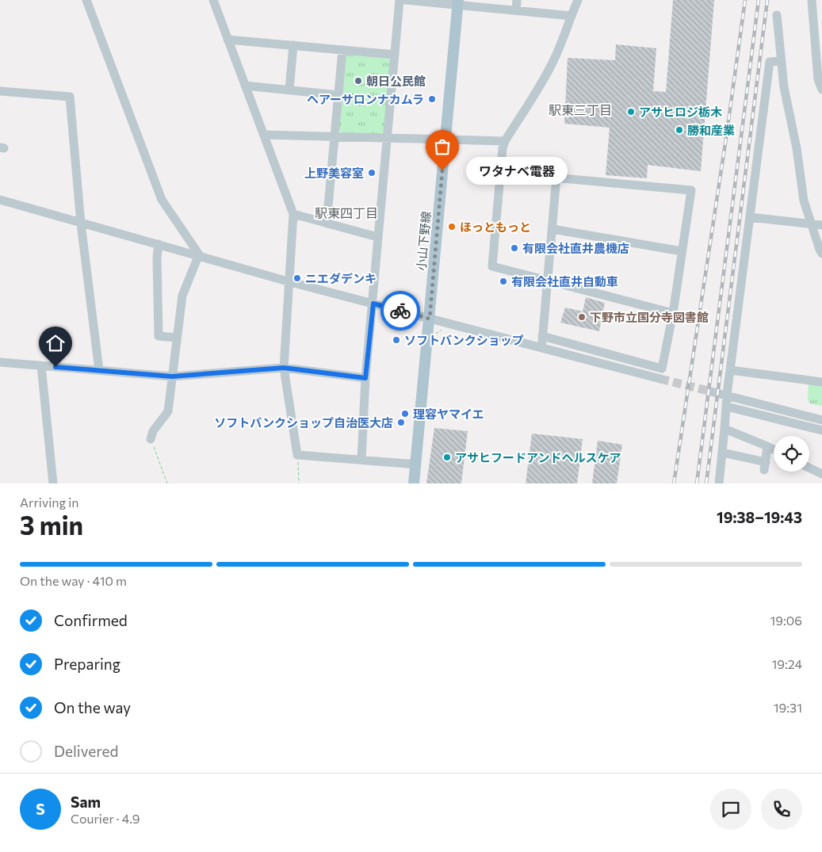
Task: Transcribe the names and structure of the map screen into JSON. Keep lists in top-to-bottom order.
{
  "streets": {
    "main road": ["小山下野線"]
  },
  "districts": ["駅東三丁目", "駅東四丁目"],
  "places": [
    "朝日公民館",
    "ヘアーサロンナカムラ",
    "アサヒロジ栃木",
    "勝和産業",
    "ワタナベ電器",
    "上野美容室",
    "ほっともっと",
    "有限会社直井農機店",
    "ニエダデンキ",
    "有限会社直井自動車",
    "下野市立国分寺図書館",
    "ソフトバンクショップ",
    "理容ヤマイエ",
    "ソフトバンクショップ自治医大店",
    "アサヒフードアンドヘルスケア"
  ],
  "page": {
    "bubble": "ワタナベ電器",
    "heading": ["3 min", "Arriving in", "19:38–19:43"],
    "panel": ["Sam", "Courier · 4.9"],
    "bar": "On the way · 410 m",
    "list": [
      ["Confirmed", "19:06"],
      ["Preparing", "19:24"],
      ["On the way", "19:31"],
      "Delivered"
    ],
    "round": "S"
  }
}
